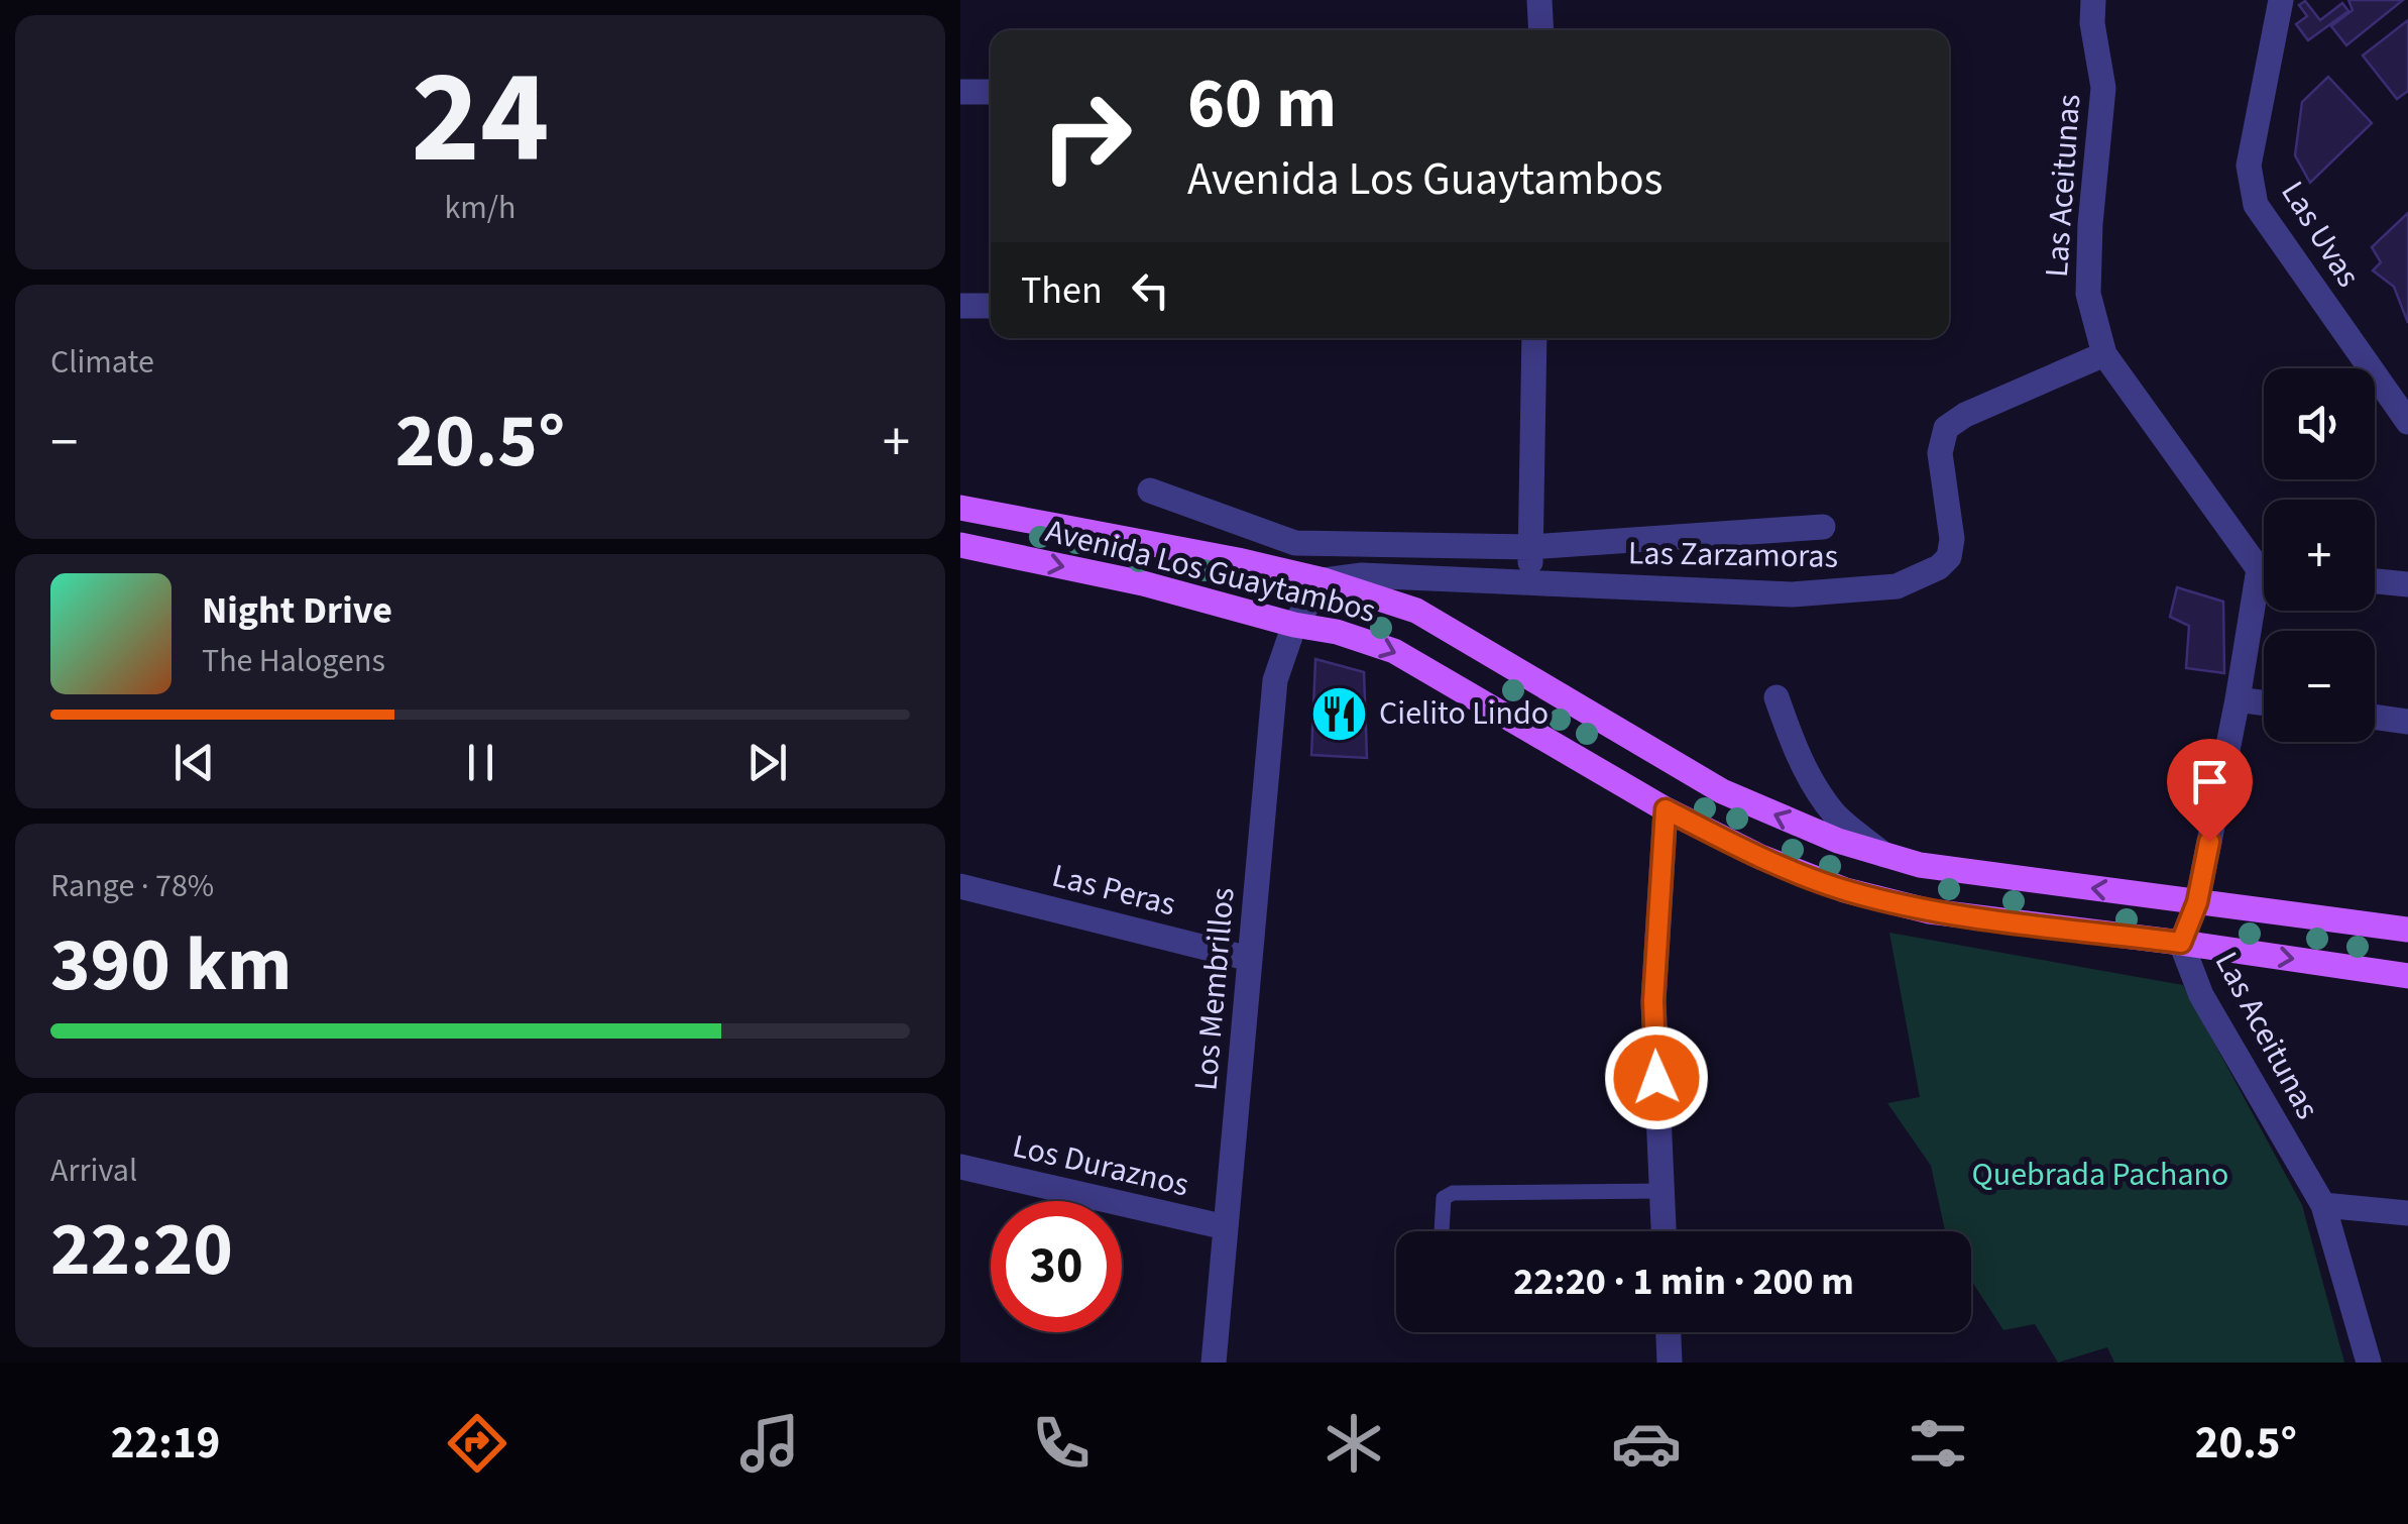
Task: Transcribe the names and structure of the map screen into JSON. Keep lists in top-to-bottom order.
{
  "streets": {
    "main road": ["Avenida Los Guaytambos"],
    "street": [
      "Las Aceitunas",
      "Las Uvas",
      "Las Zarzamoras",
      "Las Peras",
      "Los Membrillos",
      "Los Duraznos"
    ]
  },
  "crossings": [
    ["Las Aceitunas", "Las Zarzamoras"],
    ["Las Aceitunas", "Avenida Los Guaytambos"],
    ["Las Zarzamoras", "Avenida Los Guaytambos"],
    ["Las Zarzamoras", "Los Membrillos"],
    ["Avenida Los Guaytambos", "Los Membrillos"],
    ["Las Peras", "Los Membrillos"],
    ["Los Membrillos", "Los Duraznos"]
  ],
  "parks": ["Quebrada Pachano"],
  "places": {
    "restaurant": ["Cielito Lindo"]
  },
  "page": {
    "tile": [
      ["24", "km/h"],
      "Climate",
      ["Range · 78%", "390 km"],
      ["Arrival", "22:20"]
    ],
    "turn": ["60 m", "Avenida Los Guaytambos"],
    "then": "Then",
    "map_buttons": ["+", "−"],
    "heat": ["−", "20.5°", "+"],
    "song": ["Night Drive", "The Halogens"],
    "limit": "30",
    "trip": "22:20 · 1 min · 200 m",
    "tabs": ["22:19", "20.5°"]
  }
}
